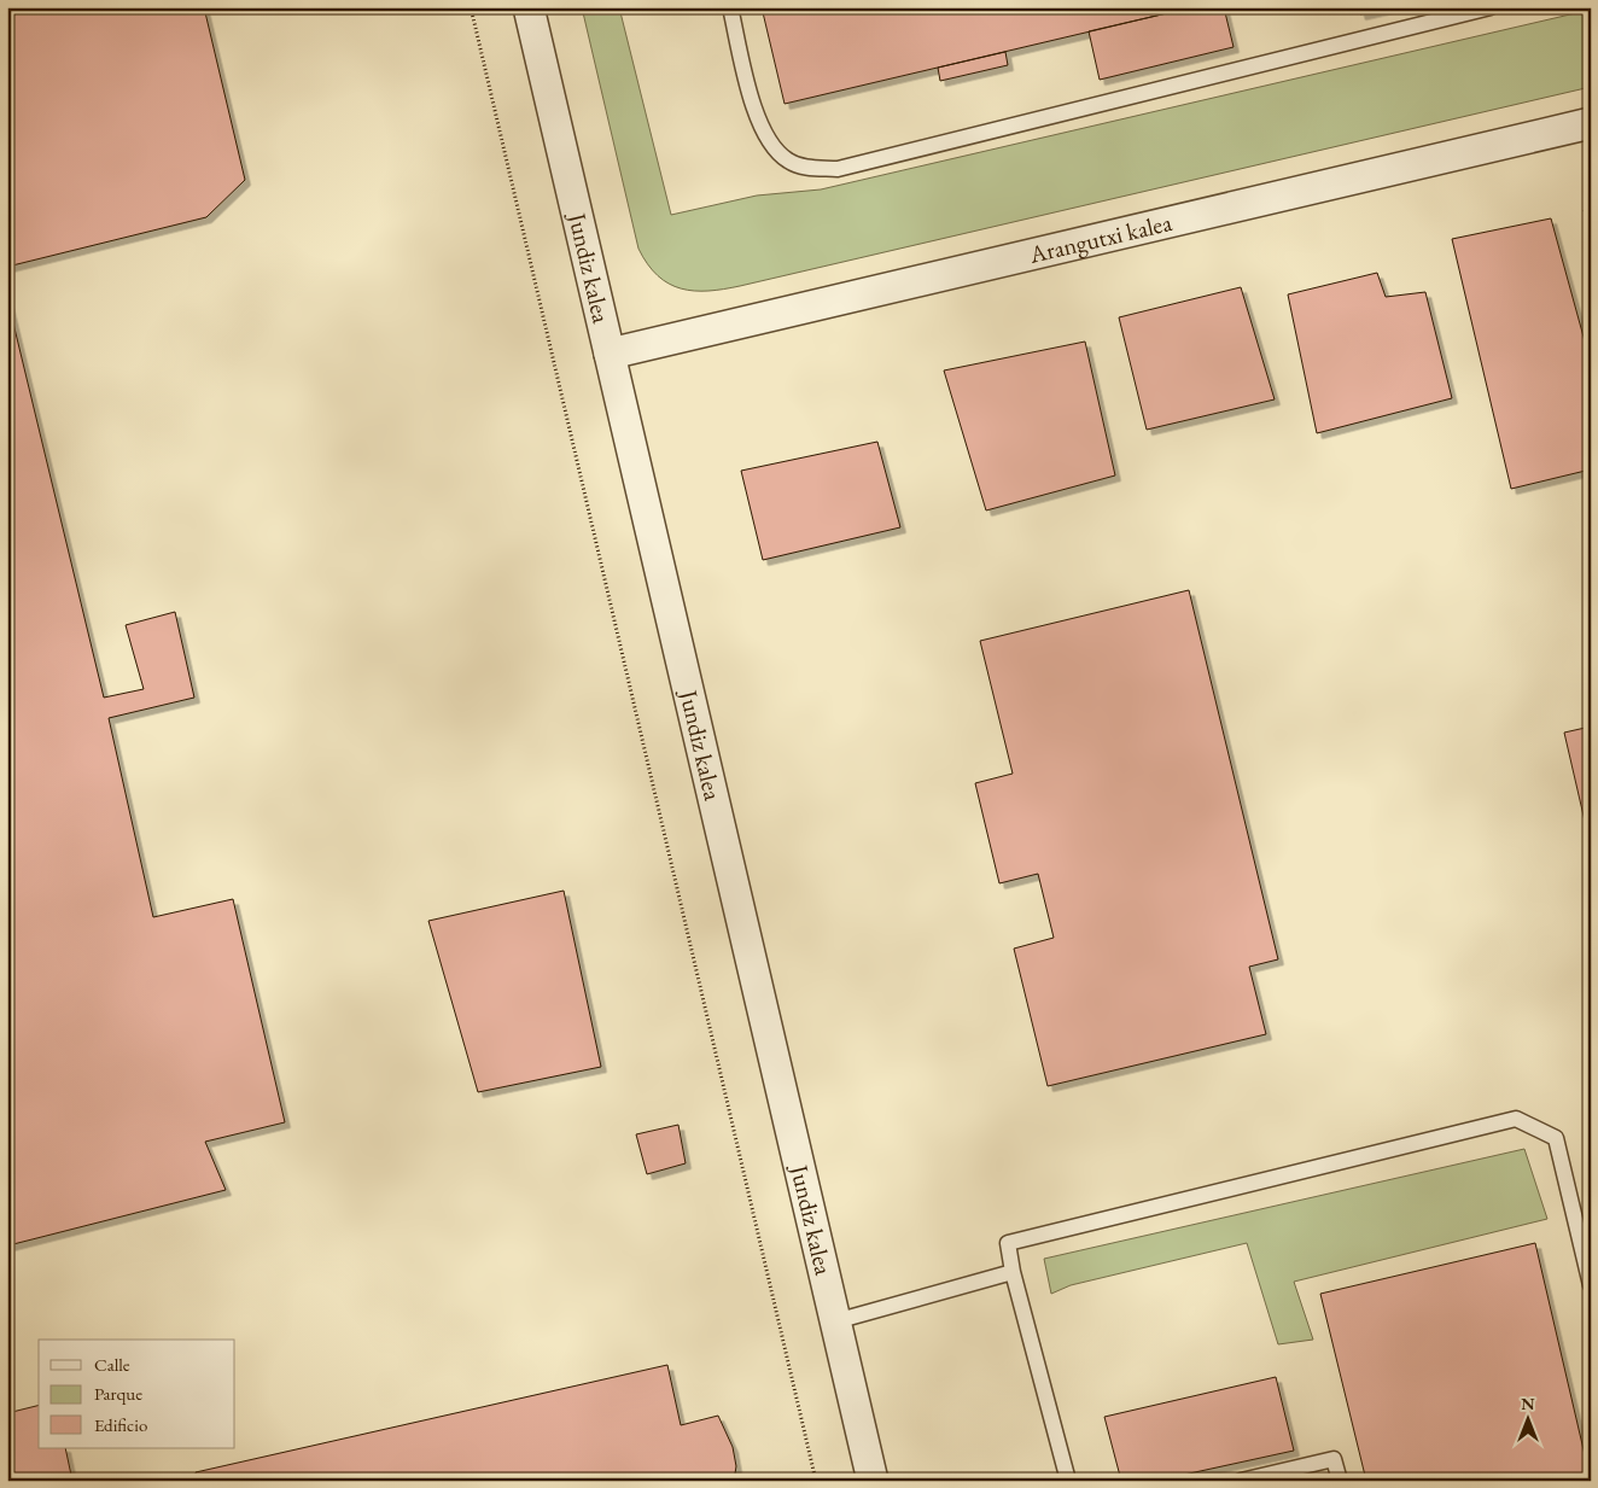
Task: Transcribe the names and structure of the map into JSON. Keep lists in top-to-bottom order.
{
  "streets": {
    "street": ["Arangutxi kalea", "Jundiz kalea"]
  },
  "crossings": [
    ["Arangutxi kalea", "Jundiz kalea"]
  ],
  "legend": ["Calle", "Parque", "Edificio"],
  "north": "top"
}
